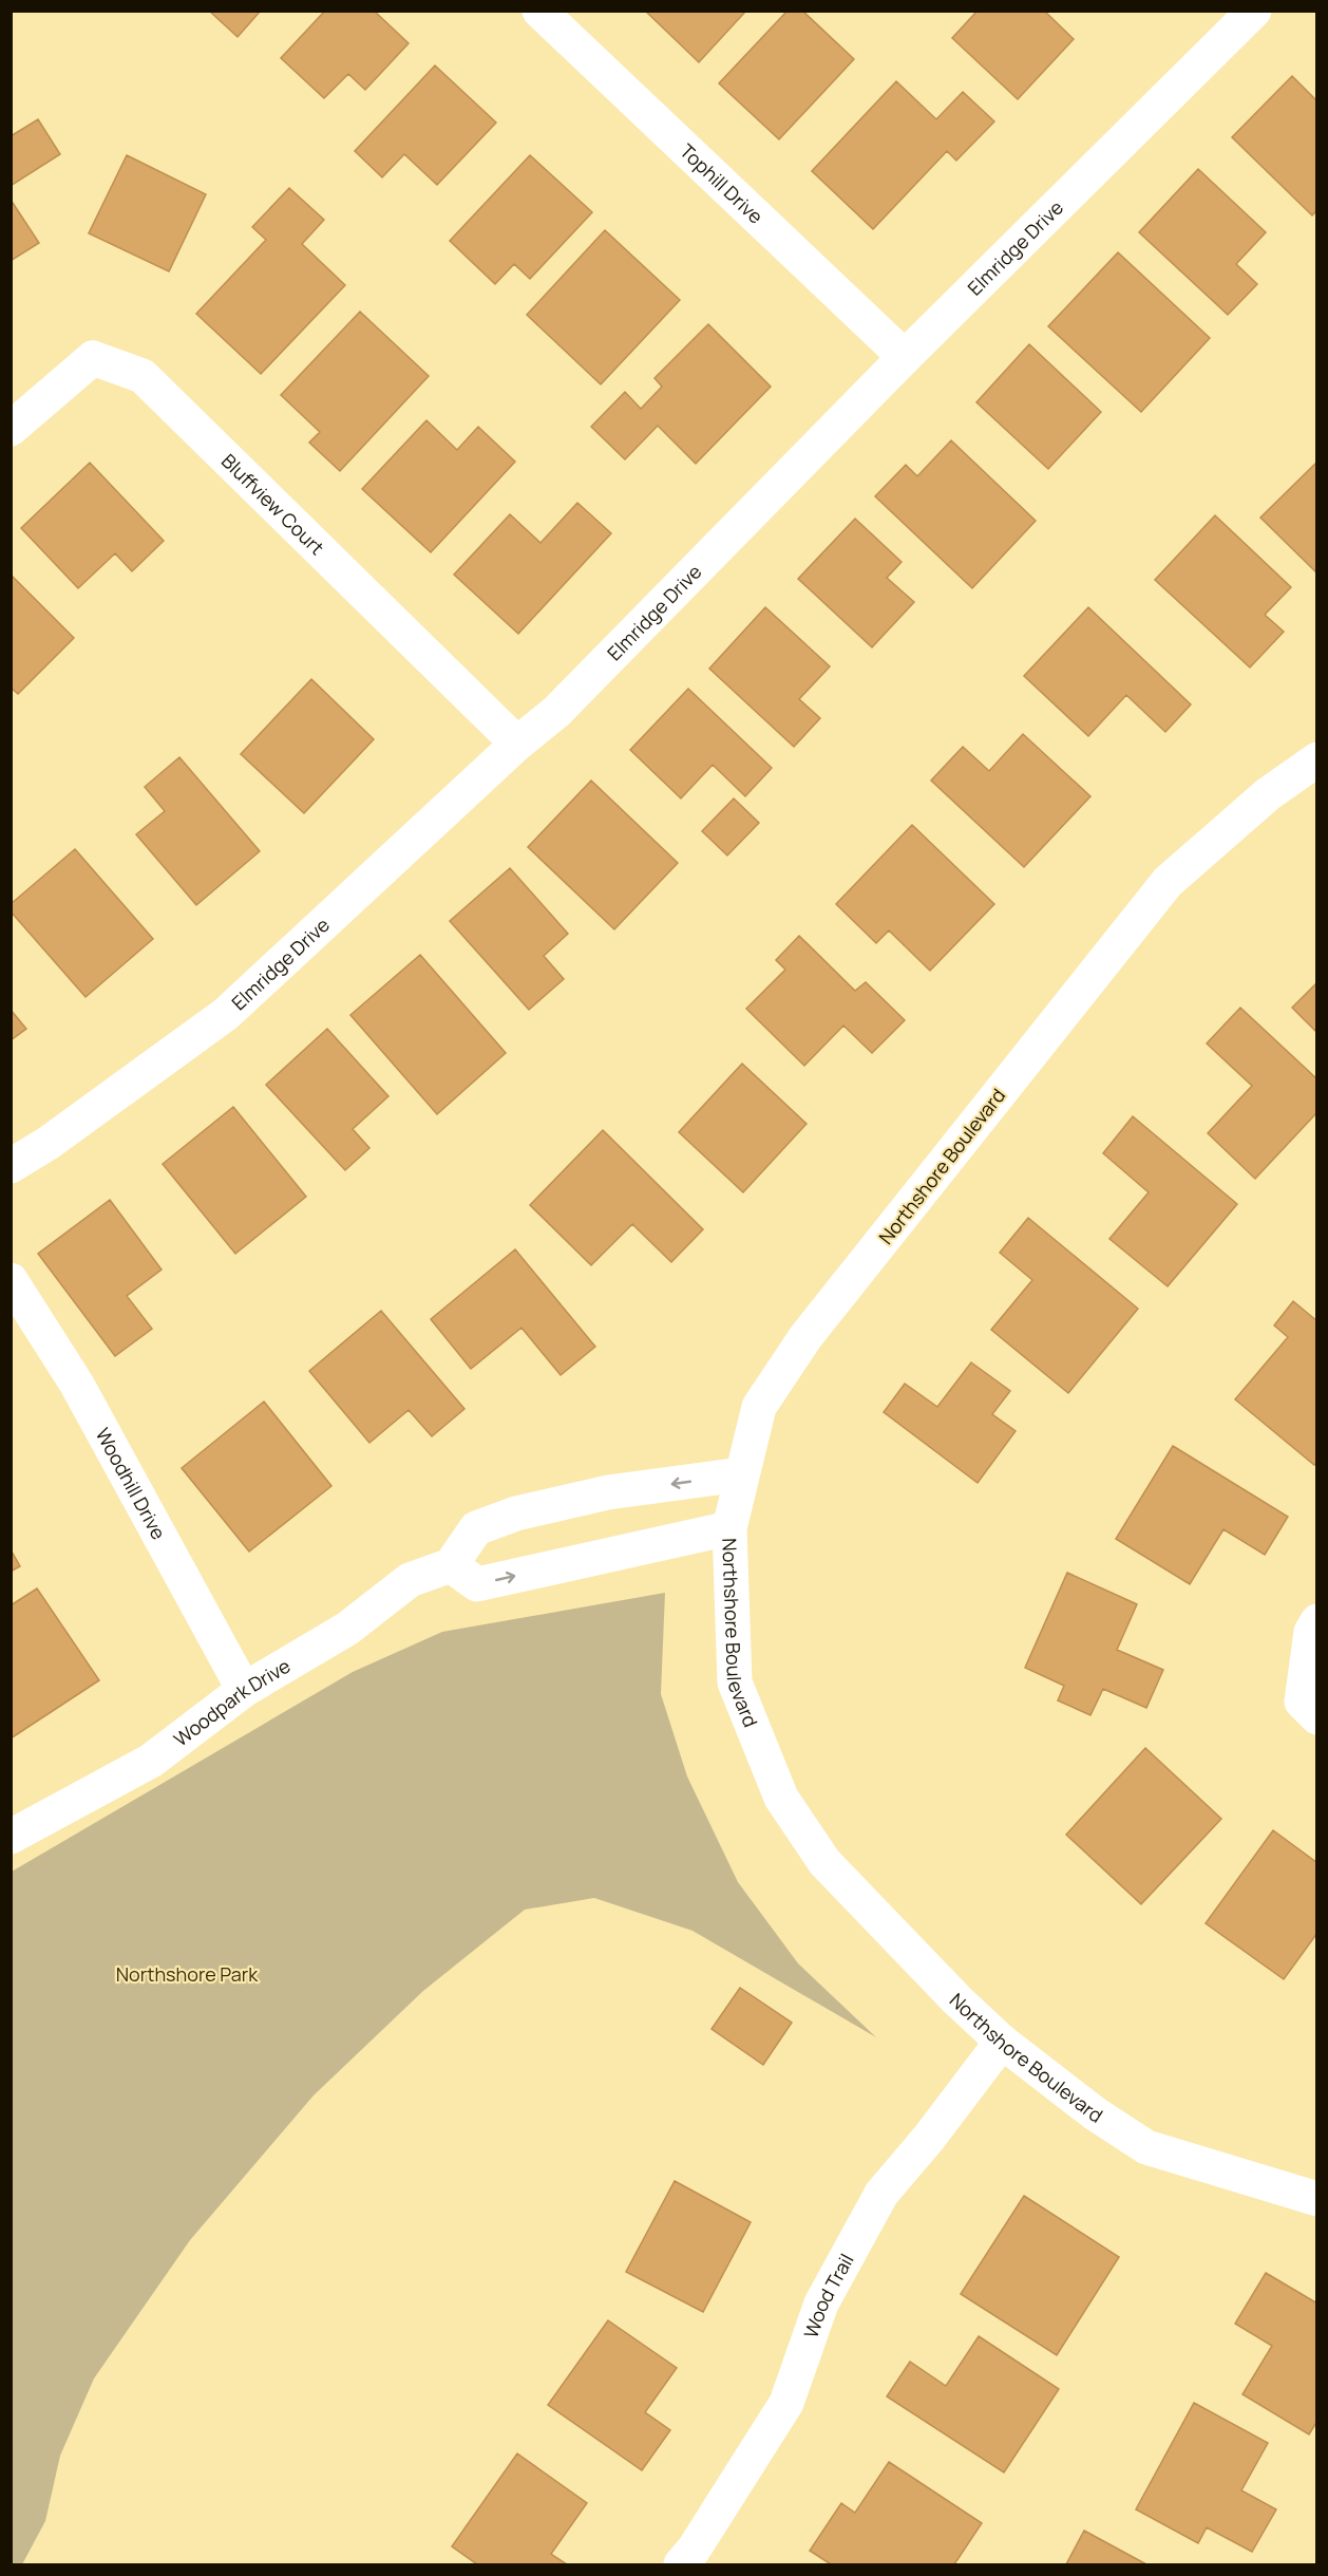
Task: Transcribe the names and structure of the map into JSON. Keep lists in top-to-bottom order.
{
  "streets": {
    "street": [
      "Tophill Drive",
      "Elmridge Drive",
      "Bluffview Court",
      "Northshore Boulevard",
      "Woodhill Drive",
      "Woodpark Drive",
      "Wood Trail"
    ]
  },
  "crossings": [
    ["Tophill Drive", "Elmridge Drive"],
    ["Elmridge Drive", "Bluffview Court"],
    ["Northshore Boulevard", "Wood Trail"],
    ["Woodhill Drive", "Woodpark Drive"]
  ],
  "parks": ["Northshore Park"]
}
